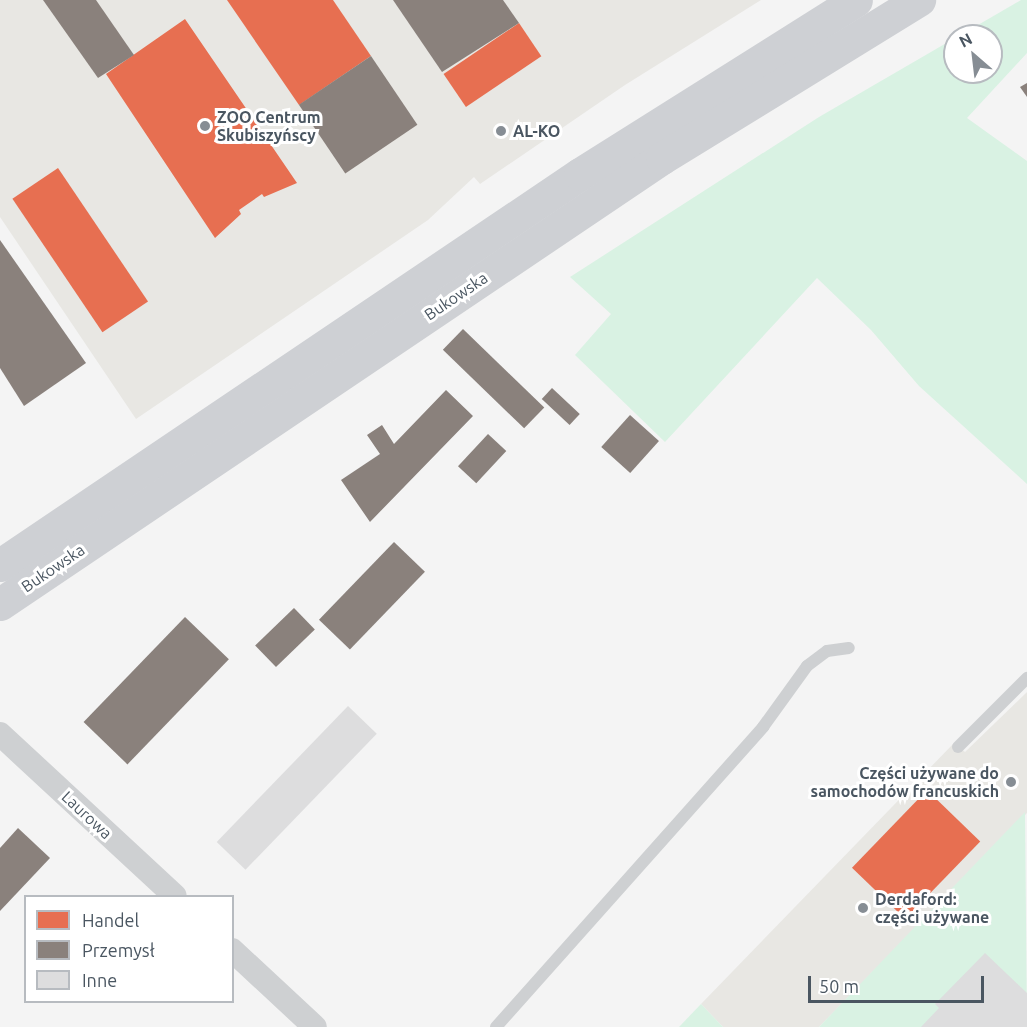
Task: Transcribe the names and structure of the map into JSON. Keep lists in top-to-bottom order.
{
  "streets": {
    "main road": ["Bukowska"],
    "street": ["Laurowa"]
  },
  "places": [
    "ZOO Centrum Skubiszyńscy",
    "AL-KO",
    "Części używane do samochodów francuskich",
    "Derdaford: części używane"
  ],
  "legend": ["Handel", "Przemysł", "Inne"],
  "scale_bar": "50 m",
  "north": "top left"
}
